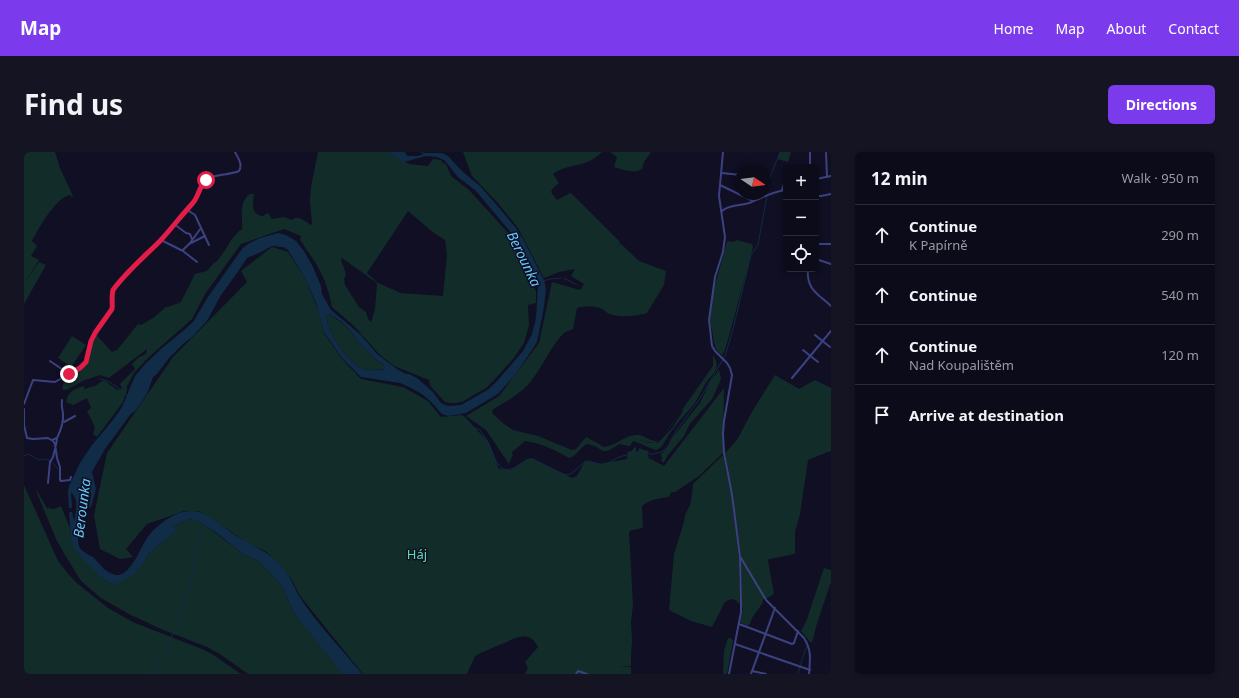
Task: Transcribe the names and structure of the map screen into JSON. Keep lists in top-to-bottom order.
{
  "water": ["Berounka"],
  "parks": ["Háj"],
  "north": "right",
  "page": {
    "header": "Map",
    "nav": [
      "Home",
      "Map",
      "About",
      "Contact"
    ],
    "title": "Find us",
    "buttons": "Directions",
    "heading": ["12 min", "Walk · 950 m"],
    "map_buttons": ["+", "−"],
    "list": [
      ["Continue", "K Papírně", "290 m"],
      ["Continue", "540 m"],
      ["Continue", "Nad Koupalištěm", "120 m"],
      "Arrive at destination"
    ]
  }
}
